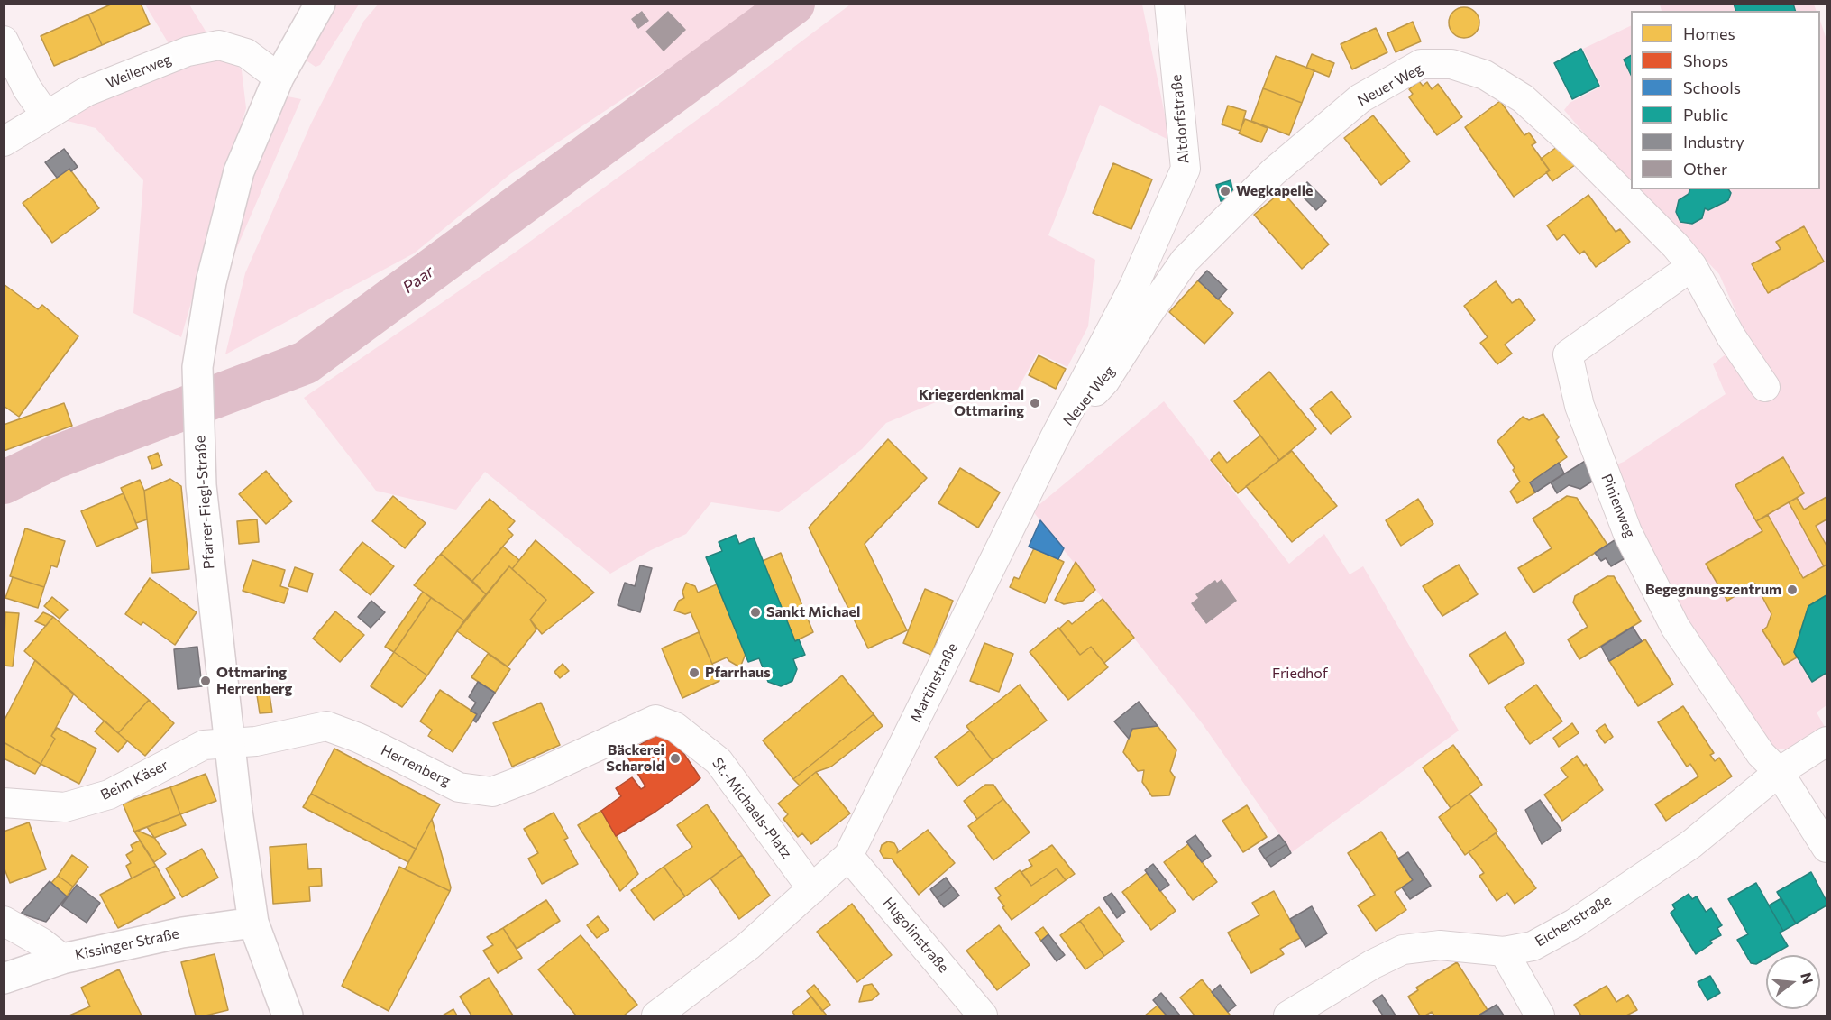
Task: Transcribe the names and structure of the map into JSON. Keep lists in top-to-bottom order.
{
  "streets": {
    "main road": ["Pfarrer-Fiegl-Straße", "Kissinger Straße"],
    "street": [
      "Weilerweg",
      "Neuer Weg",
      "Altdorfstraße",
      "Pinienweg",
      "Martinstraße",
      "Herrenberg",
      "Beim Käser",
      "St.-Michaels-Platz",
      "Eichenstraße",
      "Hugolinstraße"
    ]
  },
  "crossings": [
    ["Weilerweg", "Pfarrer-Fiegl-Straße"],
    ["Neuer Weg", "Pinienweg"],
    ["Neuer Weg", "Martinstraße"],
    ["Altdorfstraße", "Martinstraße"],
    ["Pfarrer-Fiegl-Straße", "Herrenberg"],
    ["Pfarrer-Fiegl-Straße", "Beim Käser"],
    ["Pfarrer-Fiegl-Straße", "Kissinger Straße"],
    ["Pinienweg", "Eichenstraße"],
    ["Martinstraße", "St.-Michaels-Platz"],
    ["Martinstraße", "Hugolinstraße"],
    ["Herrenberg", "Beim Käser"],
    ["Herrenberg", "St.-Michaels-Platz"]
  ],
  "water": ["Paar"],
  "parks": ["Friedhof"],
  "places": [
    "Wegkapelle",
    "Kriegerdenkmal Ottmaring",
    "Begegnungszentrum",
    "Sankt Michael",
    "Pfarrhaus",
    "Ottmaring Herrenberg",
    "Bäckerei Scharold"
  ],
  "legend": [
    "Homes",
    "Shops",
    "Schools",
    "Public",
    "Industry",
    "Other"
  ],
  "north": "right"
}
